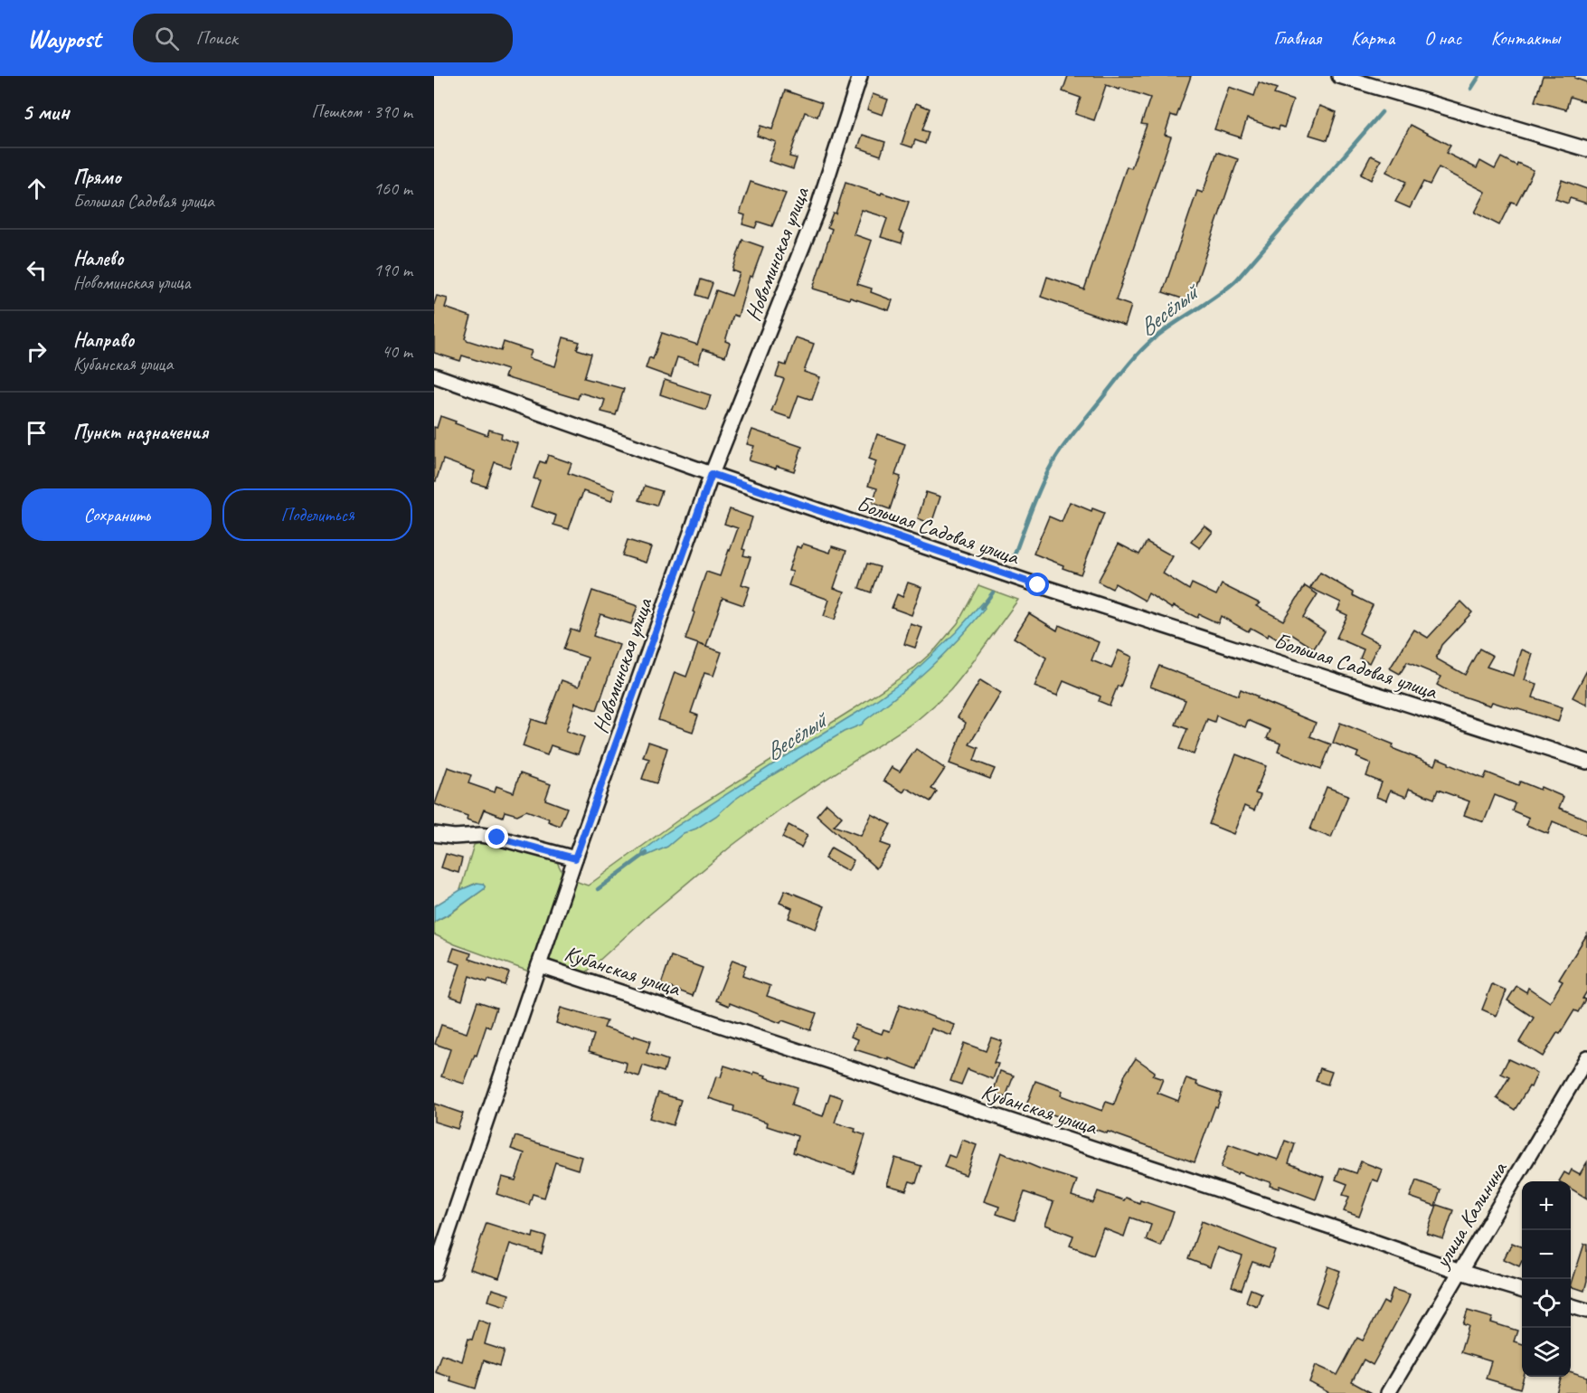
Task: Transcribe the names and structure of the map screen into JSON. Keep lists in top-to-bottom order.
{
  "streets": {
    "street": [
      "Новоминская улица",
      "Большая Садовая улица",
      "Кубанская улица",
      "улица Калинина"
    ]
  },
  "crossings": [
    ["Новоминская улица", "Большая Садовая улица"],
    ["Новоминская улица", "Кубанская улица"],
    ["Кубанская улица", "улица Калинина"]
  ],
  "water": ["Весёлый"],
  "page": {
    "header": "Waypost",
    "search": "Поиск",
    "nav": [
      "Главная",
      "Карта",
      "О нас",
      "Контакты"
    ],
    "heading": ["5 мин", "Пешком · 390 m"],
    "list": [
      ["Прямо", "Большая Садовая улица", "160 m"],
      ["Налево", "Новоминская улица", "190 m"],
      ["Направо", "Кубанская улица", "40 m"],
      "Пункт назначения"
    ],
    "buttons": ["Сохранить", "Поделиться"],
    "map_buttons": ["+", "−"]
  }
}
